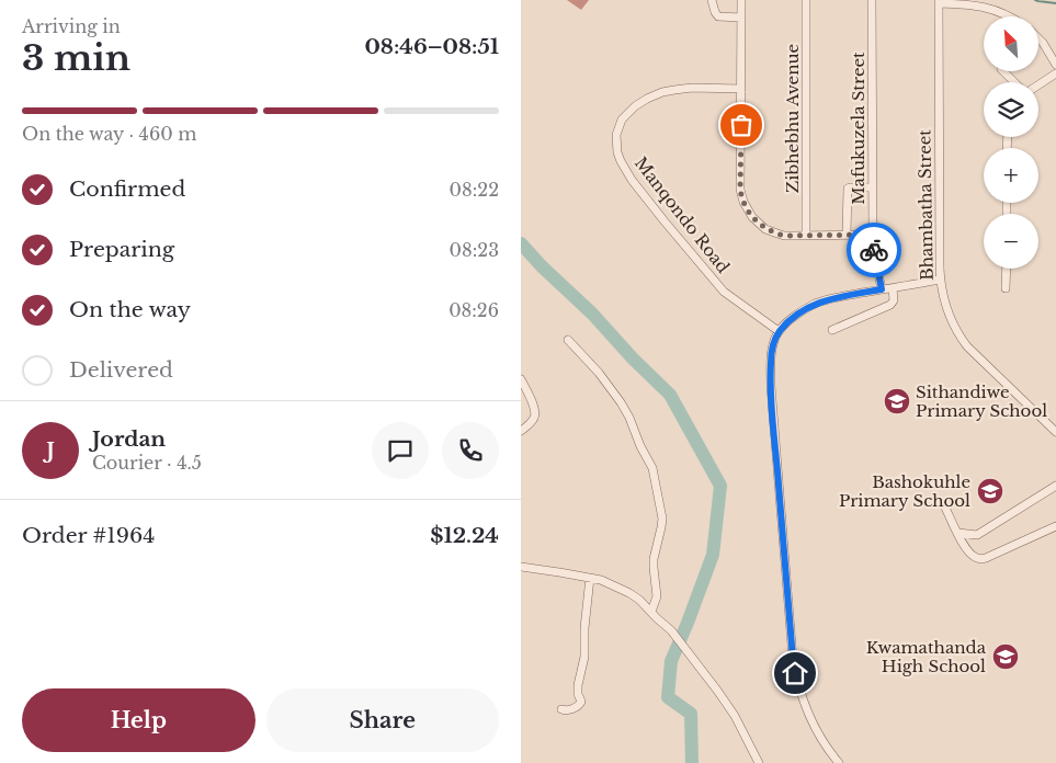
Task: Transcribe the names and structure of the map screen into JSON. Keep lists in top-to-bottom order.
{
  "streets": {
    "street": [
      "Zibhebhu Avenue",
      "Mafukuzela Street",
      "Bhambatha Street",
      "Manqondo Road"
    ]
  },
  "places": {
    "school or university": ["Sithandiwe Primary School", "Bashokuhle Primary School", "Kwamathanda High School"]
  },
  "north": "top left",
  "page": {
    "heading": ["3 min", "Arriving in", "08:46–08:51"],
    "panel": [
      "Jordan",
      "Courier · 4.5",
      "Order #1964",
      "$12.24"
    ],
    "map_buttons": ["+", "−"],
    "bar": "On the way · 460 m",
    "list": [
      ["Confirmed", "08:22"],
      ["Preparing", "08:23"],
      ["On the way", "08:26"],
      "Delivered"
    ],
    "round": "J",
    "buttons": ["Help", "Share"]
  }
}
